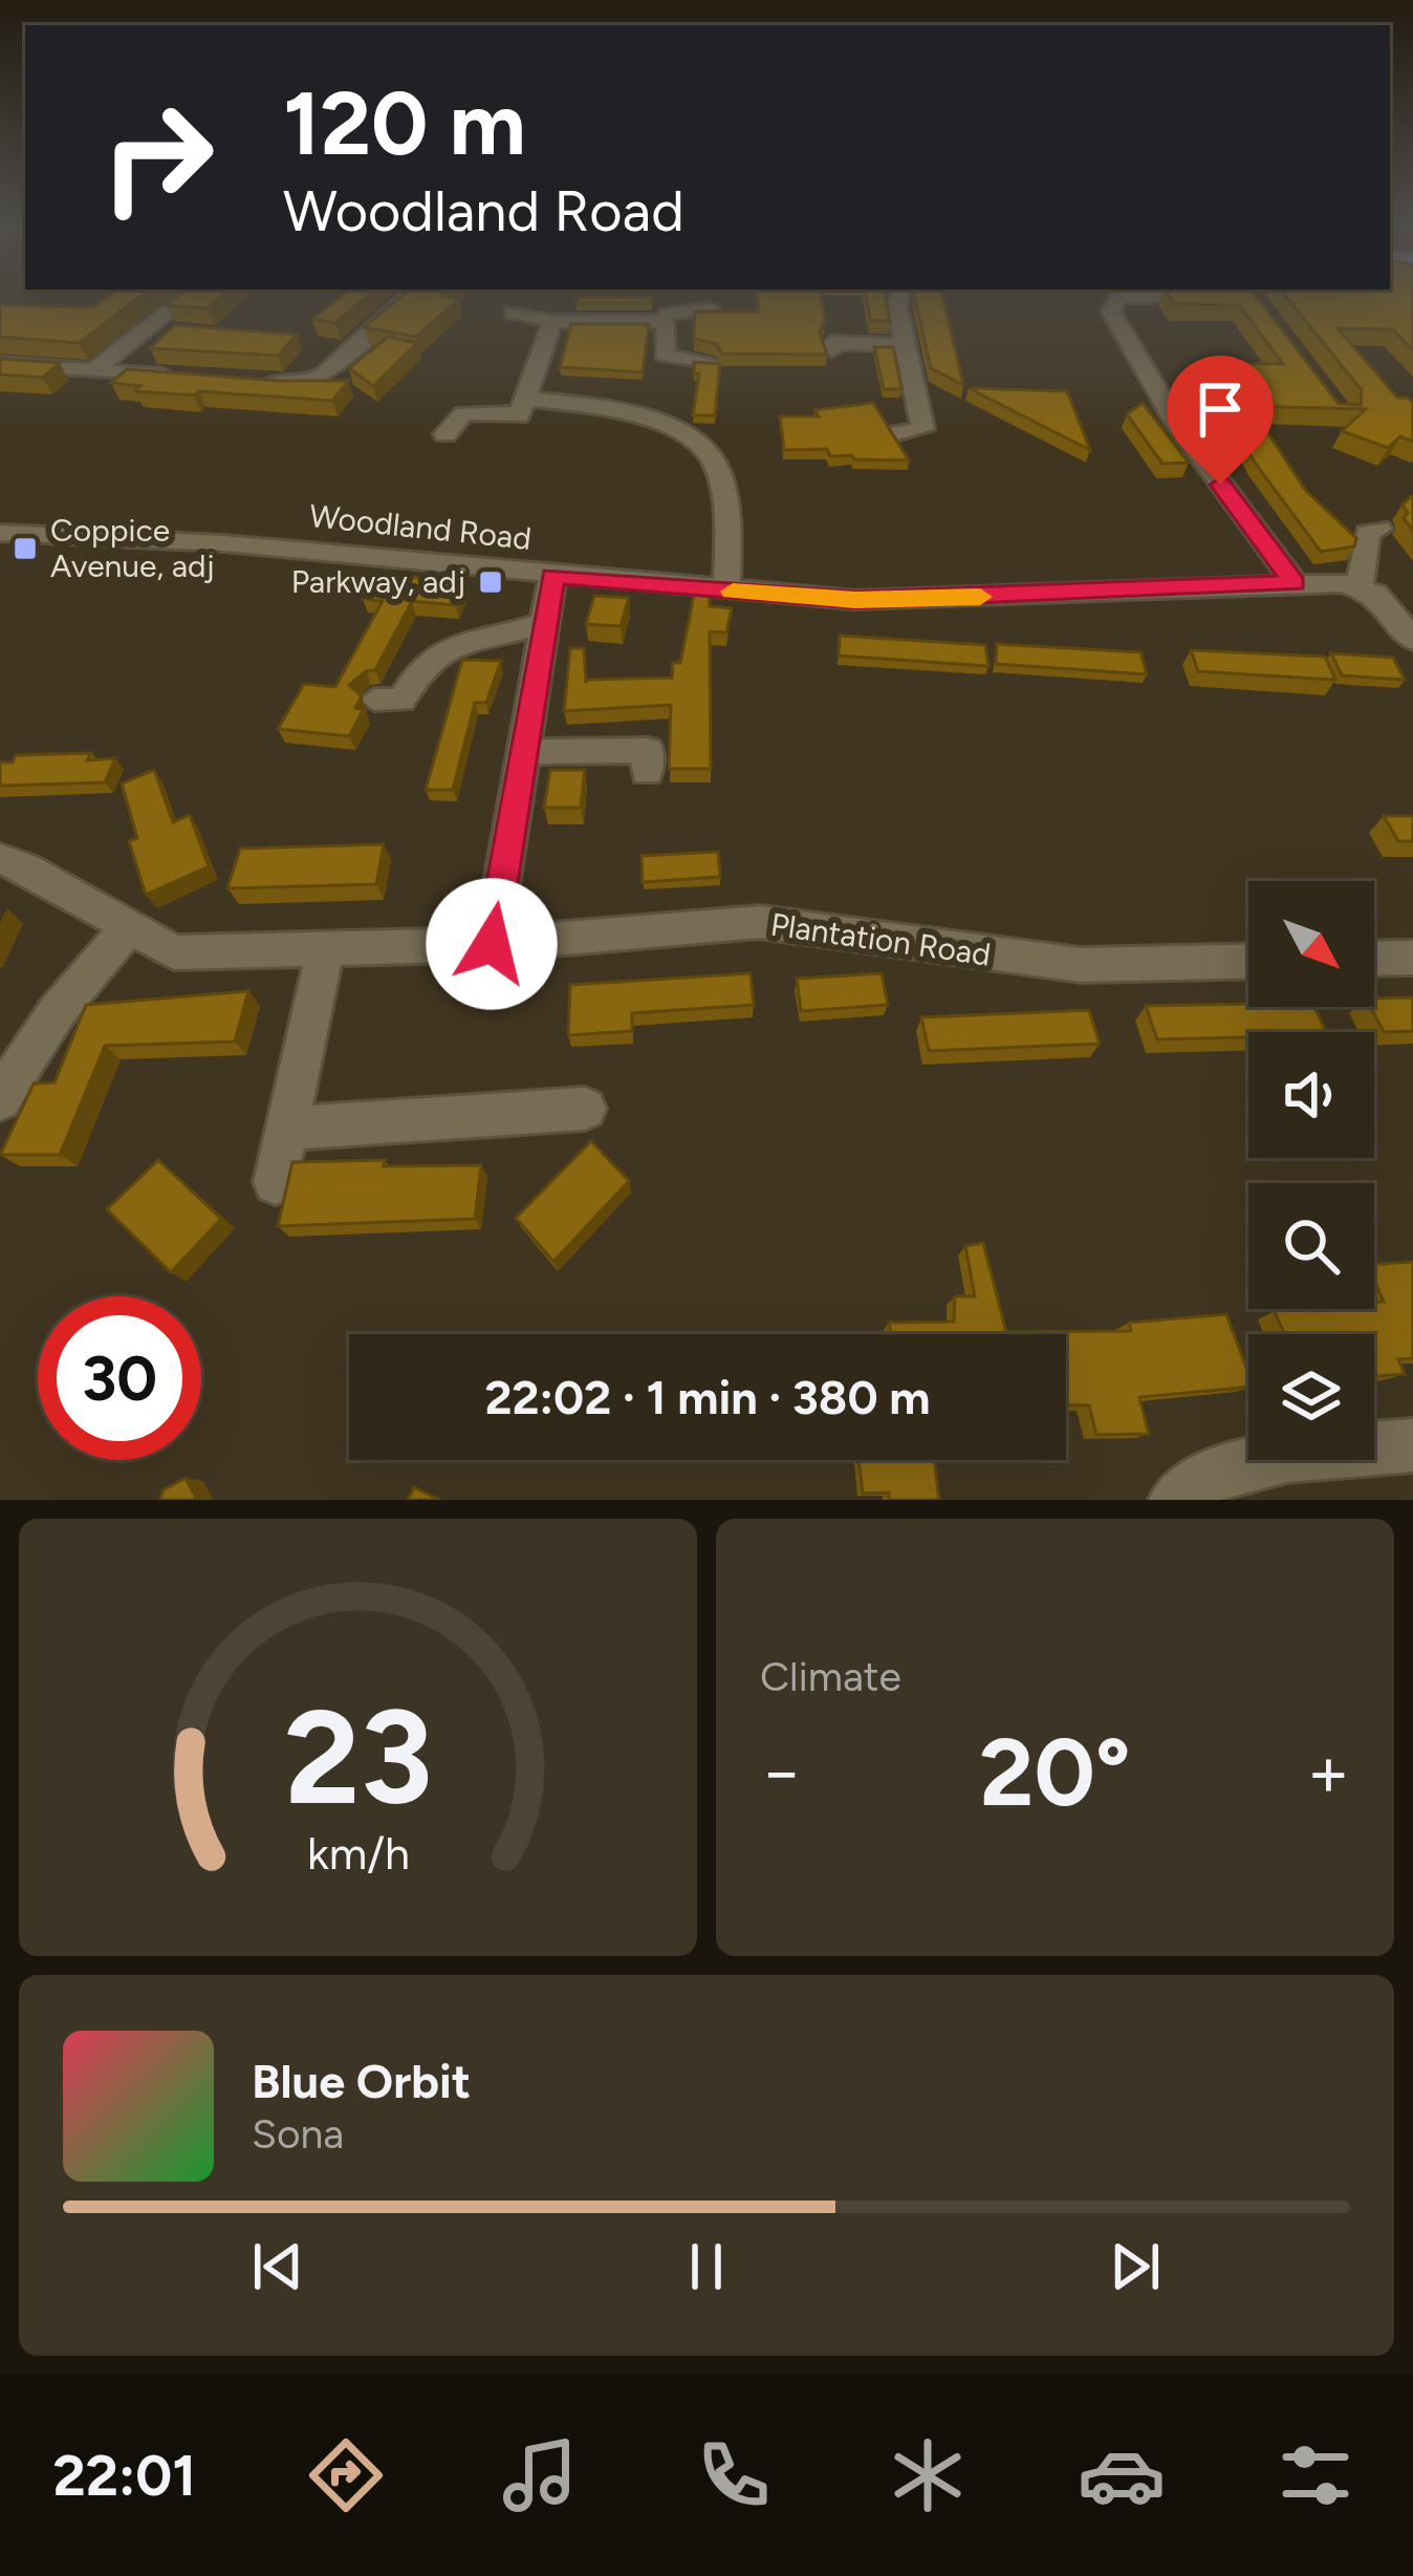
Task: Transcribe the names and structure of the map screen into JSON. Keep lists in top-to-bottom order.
{
  "streets": {
    "street": ["Woodland Road", "Plantation Road"]
  },
  "places": {
    "transit": ["Coppice Avenue, adj", "Parkway, adj"]
  },
  "north": "bottom right",
  "page": {
    "turn": ["120 m", "Woodland Road"],
    "limit": "30",
    "trip": "22:02 · 1 min · 380 m",
    "tile": "Climate",
    "heat": ["−", "20°", "+"],
    "song": ["Blue Orbit", "Sona"],
    "tabs": "22:01",
    "gauge": ["23", "km/h"]
  }
}
